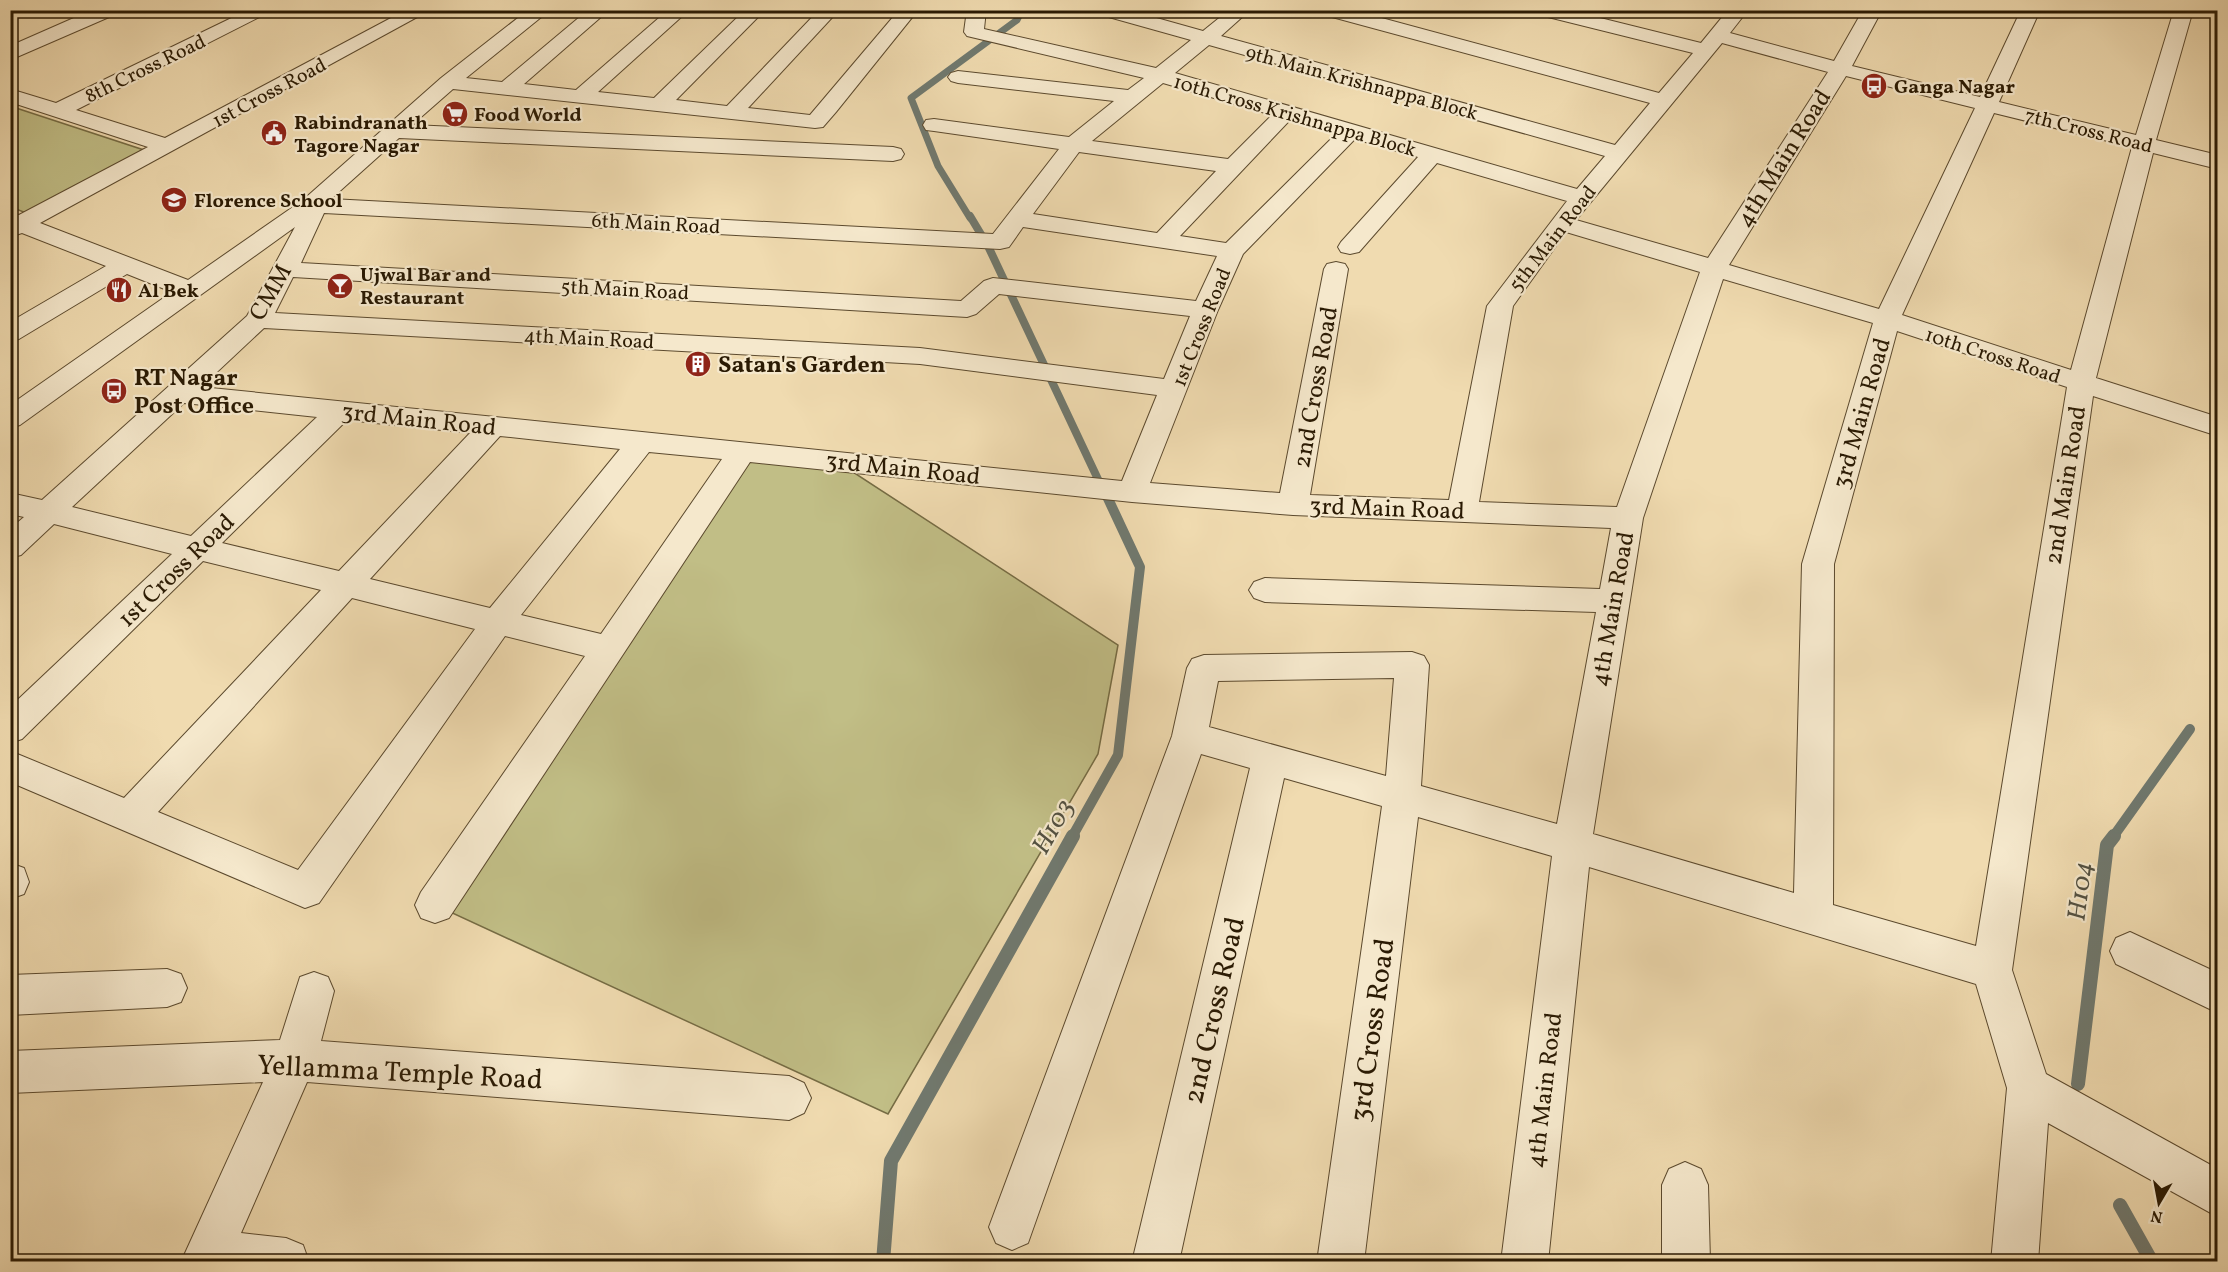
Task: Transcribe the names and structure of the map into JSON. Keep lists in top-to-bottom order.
{
  "streets": {
    "street": [
      "8th Cross Road",
      "9th Main Krishnappa Block",
      "1st Cross Road",
      "10th Cross Krishnappa Block",
      "7th Cross Road",
      "4th Main Road",
      "6th Main Road",
      "5th Main Road",
      "CMM",
      "10th Cross Road",
      "2nd Cross Road",
      "3rd Main Road",
      "2nd Main Road",
      "3rd Cross Road",
      "Yellamma Temple Road"
    ]
  },
  "crossings": [
    ["9th Main Krishnappa Block", "5th Main Road"],
    ["1st Cross Road", "10th Cross Krishnappa Block"],
    ["1st Cross Road", "4th Main Road"],
    ["1st Cross Road", "5th Main Road"],
    ["1st Cross Road", "3rd Main Road"],
    ["10th Cross Krishnappa Block", "5th Main Road"],
    ["10th Cross Krishnappa Block", "2nd Cross Road"],
    ["7th Cross Road", "4th Main Road"],
    ["7th Cross Road", "5th Main Road"],
    ["7th Cross Road", "3rd Main Road"],
    ["7th Cross Road", "2nd Main Road"],
    ["4th Main Road", "CMM"],
    ["4th Main Road", "10th Cross Road"],
    ["4th Main Road", "3rd Main Road"],
    ["6th Main Road", "CMM"],
    ["5th Main Road", "CMM"],
    ["5th Main Road", "10th Cross Road"],
    ["5th Main Road", "3rd Main Road"],
    ["CMM", "3rd Main Road"],
    ["10th Cross Road", "3rd Main Road"],
    ["10th Cross Road", "2nd Main Road"],
    ["2nd Cross Road", "3rd Main Road"]
  ],
  "water": ["H103", "H104"],
  "places": {
    "bus stop": ["Ganga Nagar", "RT Nagar Post Office"],
    "supermarket": ["Food World"],
    "public building": ["Rabindranath Tagore Nagar"],
    "school or university": ["Florence School"],
    "bar": ["Ujwal Bar and Restaurant"],
    "restaurant": ["Al Bek"],
    "building": ["Satan's Garden"]
  },
  "north": "bottom"
}
